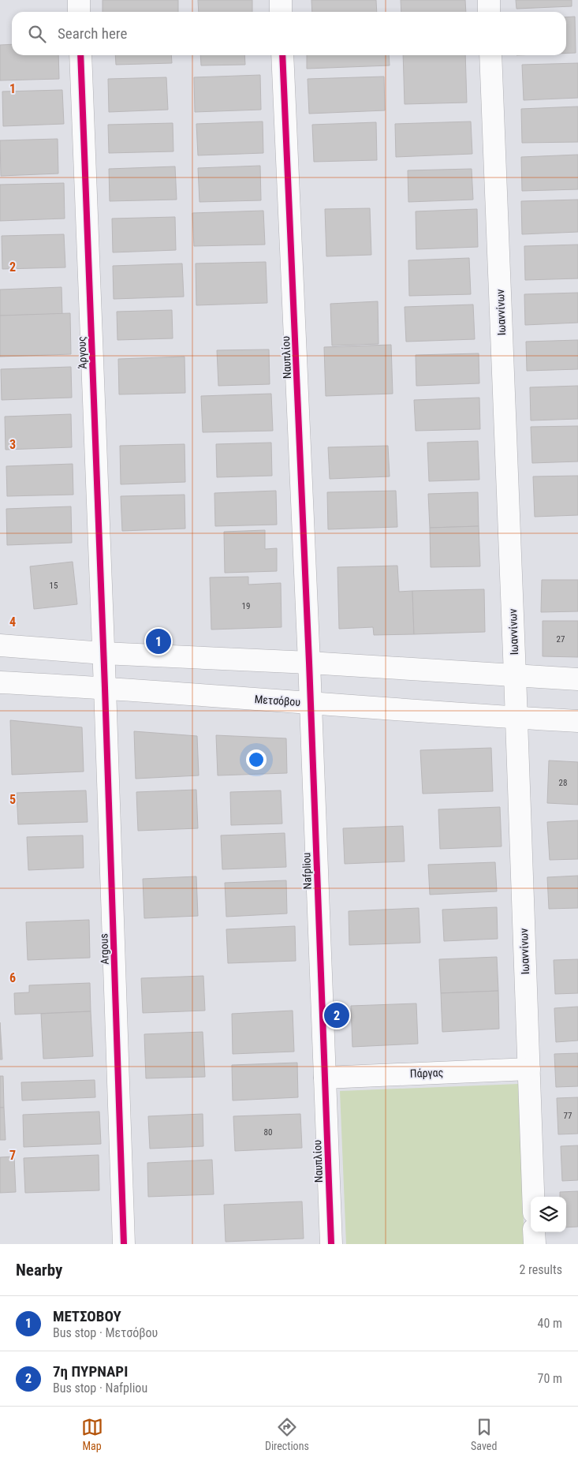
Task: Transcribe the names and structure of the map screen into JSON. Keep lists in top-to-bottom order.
{
  "streets": {
    "street": [
      "Ιωαννίνων",
      "Άργους",
      "Ναυπλίου",
      "Μετσόβου",
      "Nafpliou",
      "Argous",
      "Πάργας"
    ]
  },
  "crossings": [
    ["Ιωαννίνων", "Μετσόβου"],
    ["Ιωαννίνων", "Πάργας"],
    ["Άργους", "Argous"],
    ["Ναυπλίου", "Nafpliou"],
    ["Ναυπλίου", "Πάργας"],
    ["Μετσόβου", "Nafpliou"],
    ["Μετσόβου", "Argous"],
    ["Nafpliou", "Πάργας"]
  ],
  "house_numbers": [
    "15",
    "19",
    "27",
    "28",
    "77",
    "80"
  ],
  "page": {
    "search": "Search here",
    "pins": ["1", "2"],
    "heading": ["Nearby", "2 results"],
    "list": [
      {
        "mark": "1",
        "name": "ΜΕΤΣΟΒΟΥ",
        "note": "Bus stop · Μετσόβου",
        "value": "40 m"
      },
      {
        "mark": "2",
        "name": "7η ΠΥΡΝΑΡΙ",
        "note": "Bus stop · Nafpliou",
        "value": "70 m"
      }
    ],
    "nav": ["Map", "Directions", "Saved"]
  },
  "grid": {
    "rows": [
      "1",
      "2",
      "3",
      "4",
      "5",
      "6",
      "7"
    ]
  }
}
